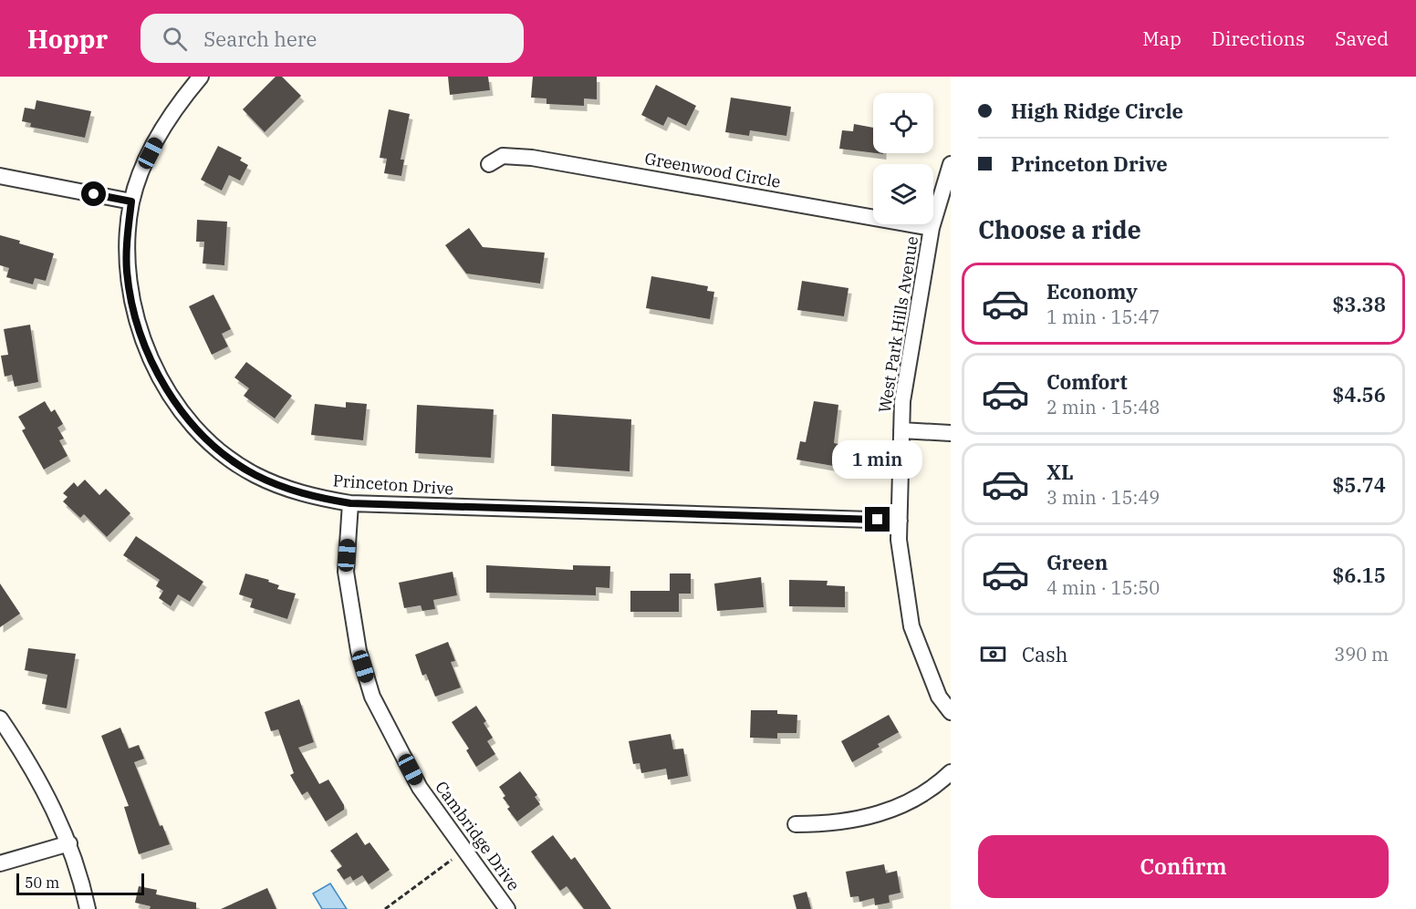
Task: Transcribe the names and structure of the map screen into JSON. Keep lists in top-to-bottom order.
{
  "streets": {
    "street": [
      "Greenwood Circle",
      "West Park Hills Avenue",
      "Princeton Drive",
      "Cambridge Drive"
    ]
  },
  "crossings": [
    ["Greenwood Circle", "West Park Hills Avenue"],
    ["West Park Hills Avenue", "Princeton Drive"],
    ["Princeton Drive", "Cambridge Drive"]
  ],
  "scale_bar": "50 m",
  "page": {
    "header": "Hoppr",
    "search": "Search here",
    "nav": ["Map", "Directions", "Saved"],
    "banner": ["High Ridge Circle", "Princeton Drive"],
    "heading": "Choose a ride",
    "list": [
      {
        "name": "Economy",
        "note": "1 min · 15:47",
        "value": "$3.38"
      },
      {
        "name": "Comfort",
        "note": "2 min · 15:48",
        "value": "$4.56"
      },
      {
        "name": "XL",
        "note": "3 min · 15:49",
        "value": "$5.74"
      },
      {
        "name": "Green",
        "note": "4 min · 15:50",
        "value": "$6.15"
      }
    ],
    "bubble": "1 min",
    "pay": ["Cash", "390 m"],
    "buttons": "Confirm",
    "scale": "50 m"
  }
}
